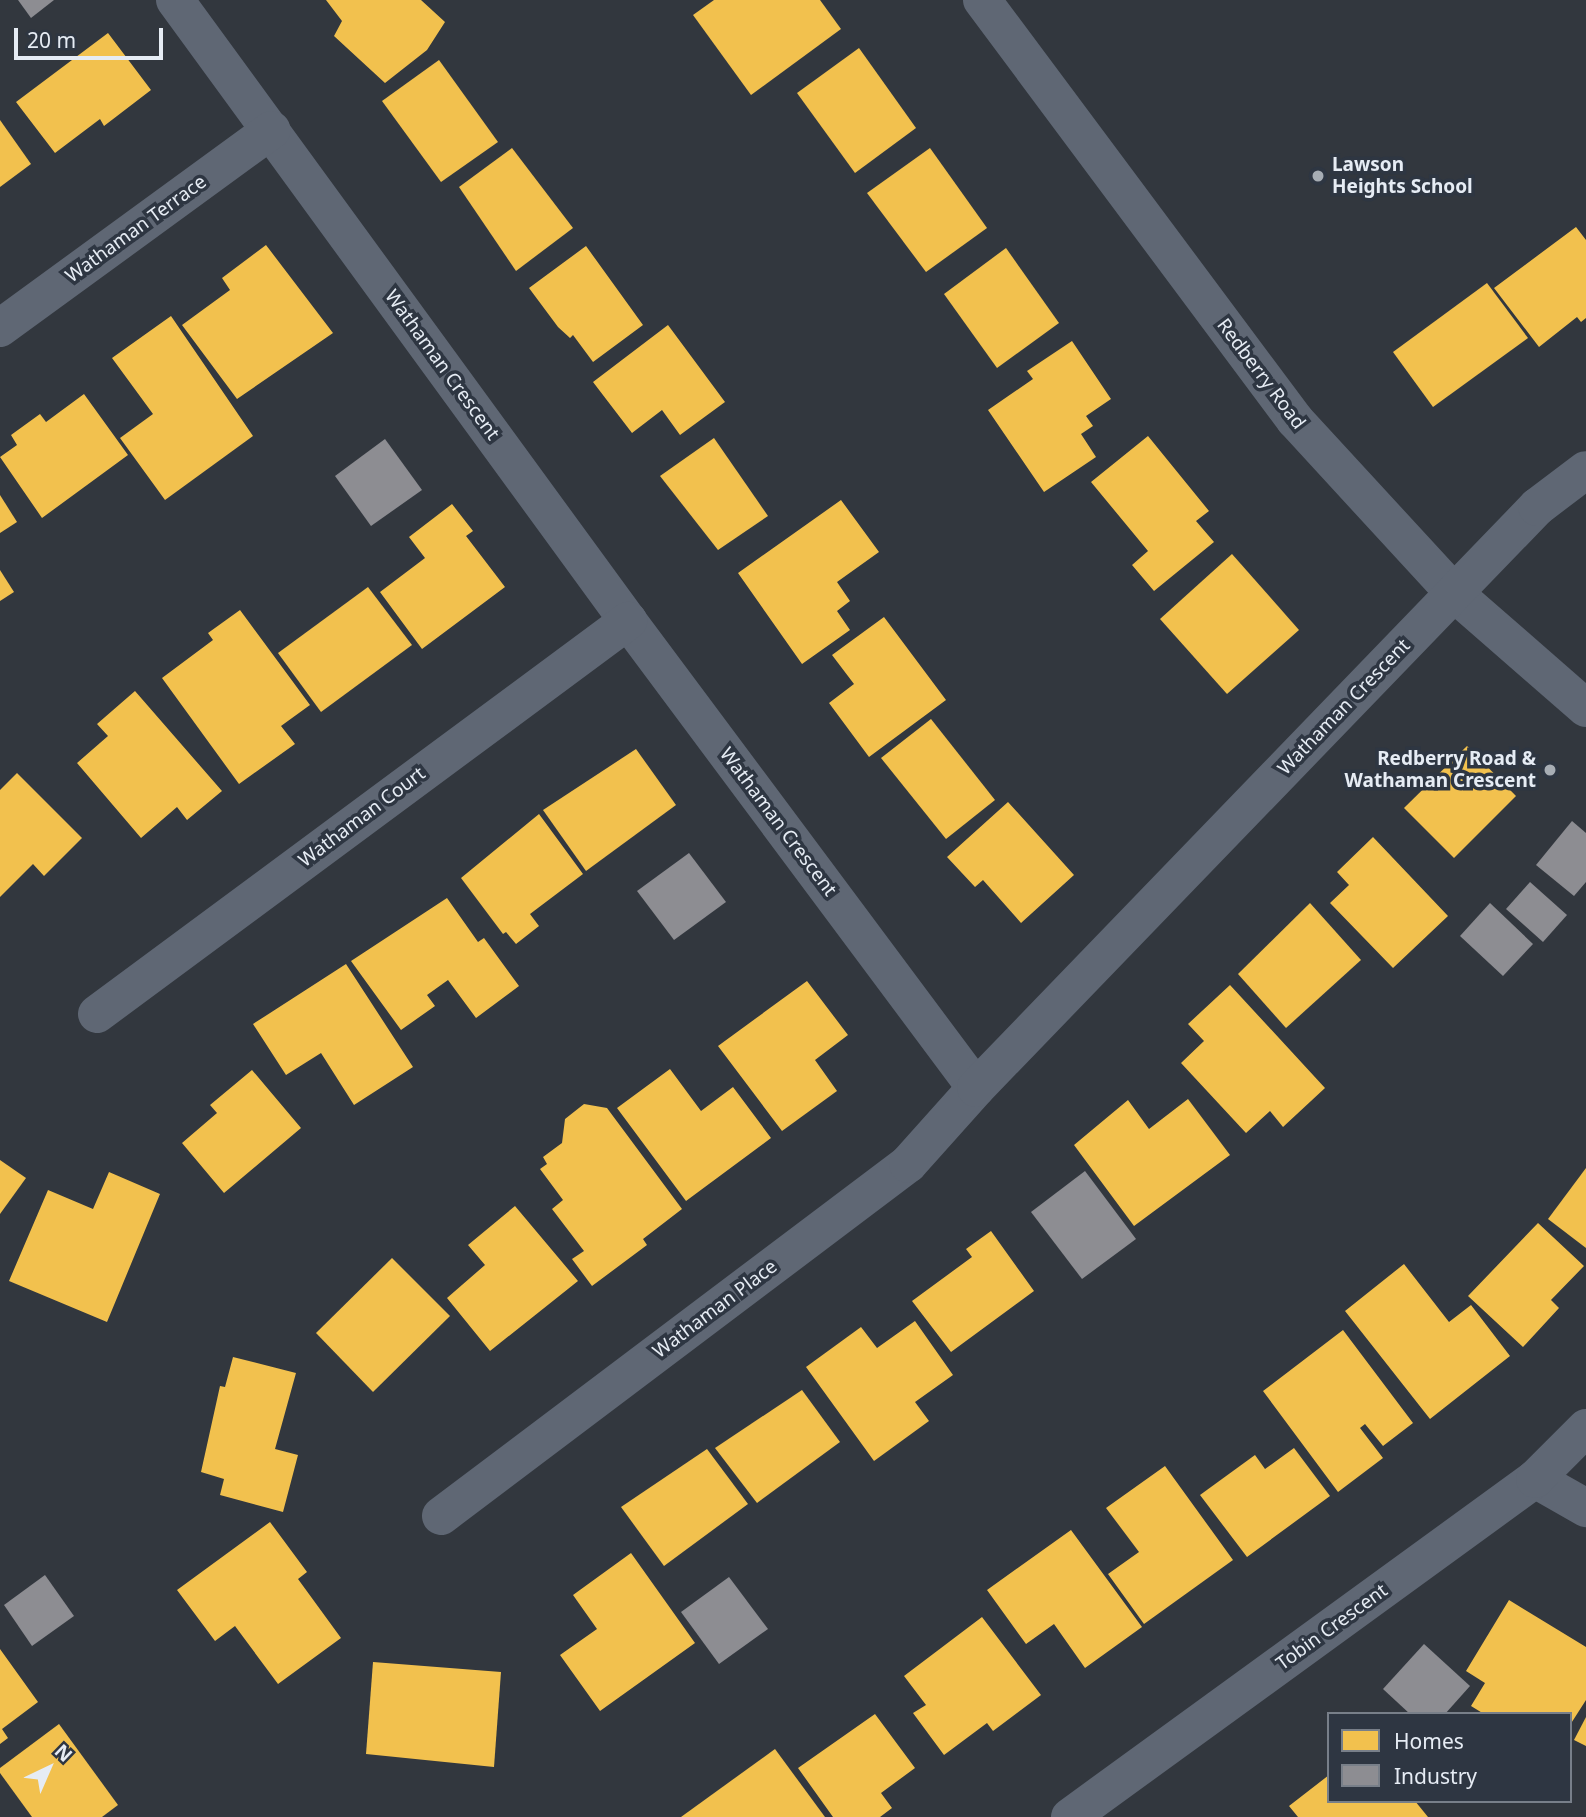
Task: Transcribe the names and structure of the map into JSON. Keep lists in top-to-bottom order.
{
  "streets": {
    "street": [
      "Wathaman Terrace",
      "Wathaman Crescent",
      "Redberry Road",
      "Wathaman Court",
      "Wathaman Place",
      "Tobin Crescent"
    ]
  },
  "crossings": [
    ["Wathaman Terrace", "Wathaman Crescent"],
    ["Wathaman Crescent", "Redberry Road"],
    ["Wathaman Crescent", "Wathaman Court"],
    ["Wathaman Crescent", "Wathaman Place"]
  ],
  "places": ["Lawson Heights School", "Redberry Road & Wathaman Crescent"],
  "legend": ["Homes", "Industry"],
  "scale_bar": "20 m",
  "north": "top right"
}
